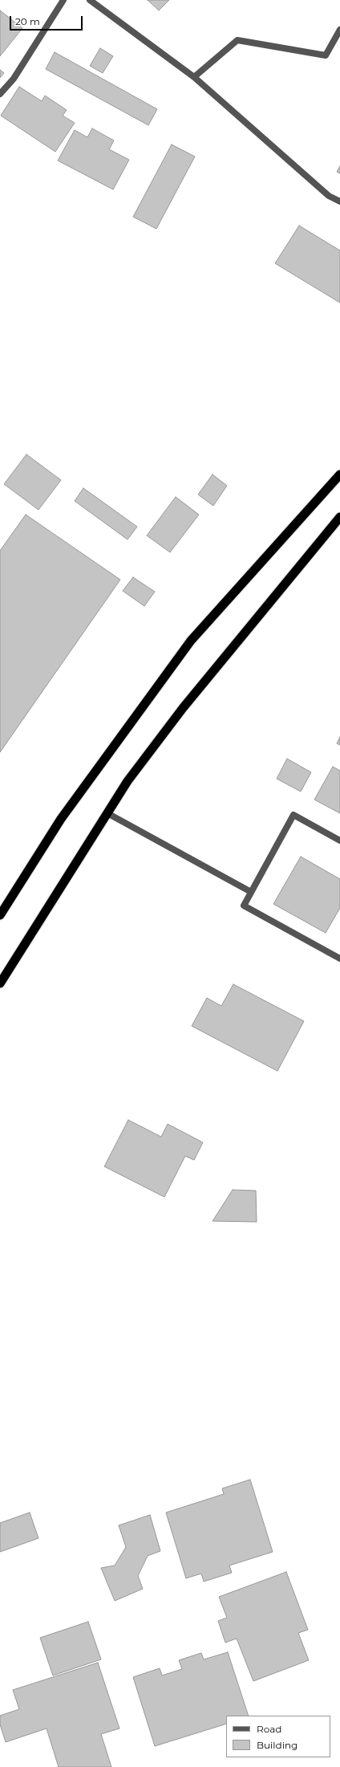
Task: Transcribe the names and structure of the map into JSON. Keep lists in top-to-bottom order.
{
  "legend": ["Road", "Building"],
  "scale_bar": "20 m"
}
